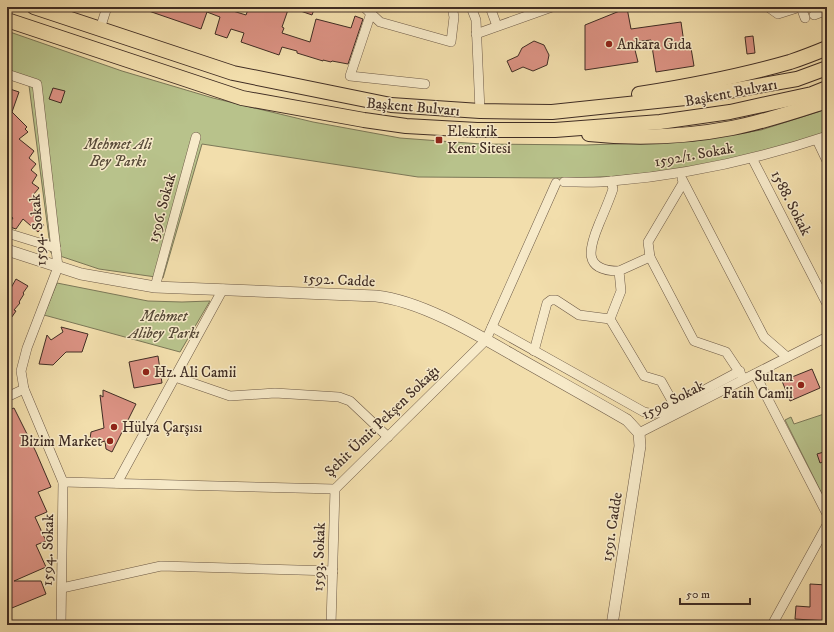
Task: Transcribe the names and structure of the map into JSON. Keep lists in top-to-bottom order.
{
  "streets": {
    "main road": ["Başkent Bulvarı"],
    "street": [
      "1592/1. Sokak",
      "1588. Sokak",
      "1596. Sokak",
      "1594. Sokak",
      "1592. Cadde",
      "1590 Sokak",
      "Şehit Ümit Pekşen Sokağı",
      "1591. Cadde",
      "1593. Sokak"
    ]
  },
  "crossings": [
    ["1592/1. Sokak", "1588. Sokak"],
    ["1592/1. Sokak", "Şehit Ümit Pekşen Sokağı"],
    ["1596. Sokak", "1592. Cadde"],
    ["1594. Sokak", "1592. Cadde"],
    ["1594. Sokak", "Şehit Ümit Pekşen Sokağı"],
    ["1592. Cadde", "1590 Sokak"],
    ["1592. Cadde", "Şehit Ümit Pekşen Sokağı"],
    ["1592. Cadde", "1591. Cadde"],
    ["1590 Sokak", "1591. Cadde"],
    ["Şehit Ümit Pekşen Sokağı", "1593. Sokak"]
  ],
  "parks": ["Mehmet Ali Bey Parkı", "Mehmet Alibey Parkı"],
  "places": {
    "other": [
      "Ankara Gıda",
      "Hz. Ali Camii",
      "Sultan Fatih Camii",
      "Hülya Çarşısı",
      "Bizim Market"
    ],
    "transit": ["Elektrik Kent Sitesi"]
  },
  "scale_bar": "50 m"
}
